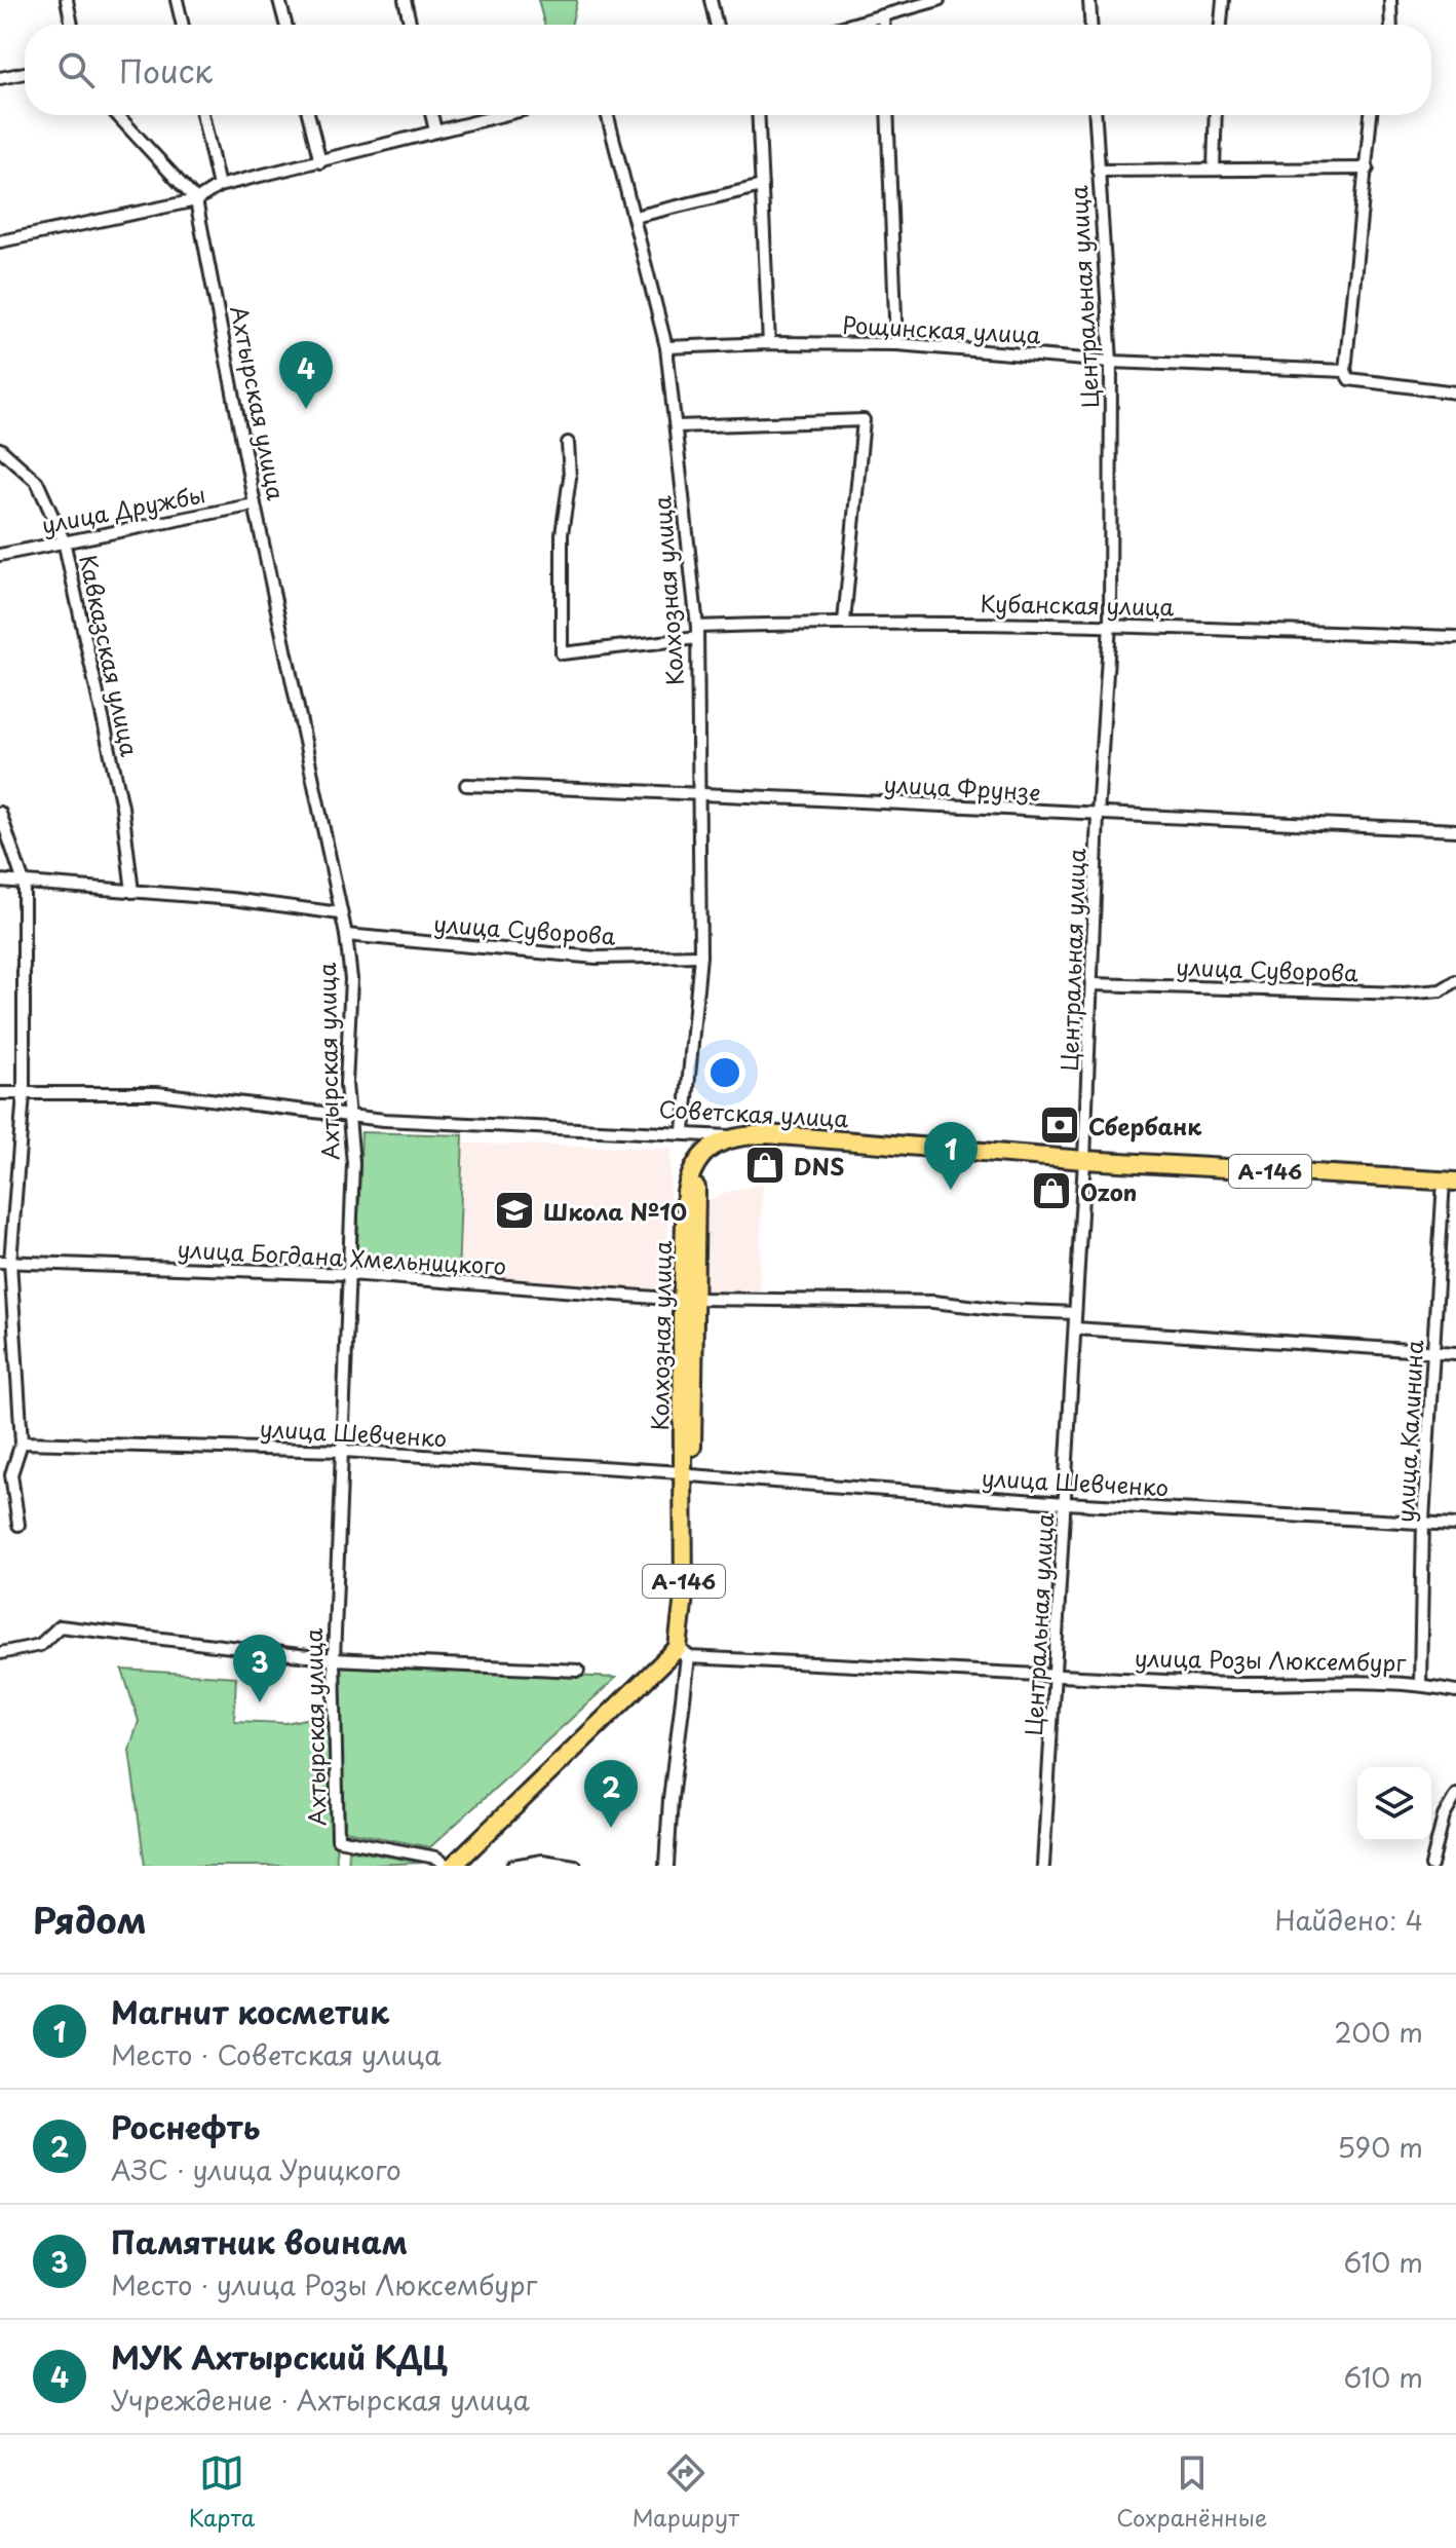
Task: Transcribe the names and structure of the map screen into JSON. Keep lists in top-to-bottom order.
{
  "streets": {
    "highway": ["Колхозная улица", "Советская улица", "А-146"],
    "street": [
      "Центральная улица",
      "Рощинская улица",
      "Ахтырская улица",
      "улица Дружбы",
      "Кубанская улица",
      "Кавказская улица",
      "улица Фрунзе",
      "улица Суворова",
      "улица Богдана Хмельницкого",
      "улица Калинина",
      "улица Шевченко",
      "улица Розы Люксембург"
    ]
  },
  "crossings": [
    ["Центральная улица", "Рощинская улица"],
    ["Центральная улица", "Кубанская улица"],
    ["Центральная улица", "улица Фрунзе"],
    ["Центральная улица", "улица Суворова"],
    ["Центральная улица", "Советская улица"],
    ["Центральная улица", "улица Богдана Хмельницкого"],
    ["Центральная улица", "улица Шевченко"],
    ["Центральная улица", "улица Розы Люксембург"],
    ["Рощинская улица", "Колхозная улица"],
    ["Ахтырская улица", "улица Дружбы"],
    ["Ахтырская улица", "улица Суворова"],
    ["Ахтырская улица", "Советская улица"],
    ["Ахтырская улица", "улица Богдана Хмельницкого"],
    ["Ахтырская улица", "улица Шевченко"],
    ["улица Дружбы", "Кавказская улица"],
    ["Колхозная улица", "Кубанская улица"],
    ["Колхозная улица", "улица Фрунзе"],
    ["Колхозная улица", "улица Суворова"],
    ["Колхозная улица", "Советская улица"],
    ["Колхозная улица", "улица Богдана Хмельницкого"],
    ["Колхозная улица", "улица Шевченко"],
    ["Колхозная улица", "улица Розы Люксембург"],
    ["Советская улица", "улица Калинина"],
    ["улица Калинина", "улица Шевченко"],
    ["улица Калинина", "улица Розы Люксембург"]
  ],
  "places": {
    "bank": ["Сбербанк"],
    "shop": ["DNS", "Ozon"],
    "school or university": ["Школа №10"]
  },
  "page": {
    "search": "Поиск",
    "pins": [
      "4",
      "1",
      "3",
      "2"
    ],
    "heading": ["Рядом", "Найдено: 4"],
    "list": [
      {
        "mark": "1",
        "name": "Магнит косметик",
        "note": "Место · Советская улица",
        "value": "200 m"
      },
      {
        "mark": "2",
        "name": "Роснефть",
        "note": "АЗС · улица Урицкого",
        "value": "590 m"
      },
      {
        "mark": "3",
        "name": "Памятник воинам",
        "note": "Место · улица Розы Люксембург",
        "value": "610 m"
      },
      {
        "mark": "4",
        "name": "МУК Ахтырский КДЦ",
        "note": "Учреждение · Ахтырская улица",
        "value": "610 m"
      }
    ],
    "nav": ["Карта", "Маршрут", "Сохранённые"]
  }
}
